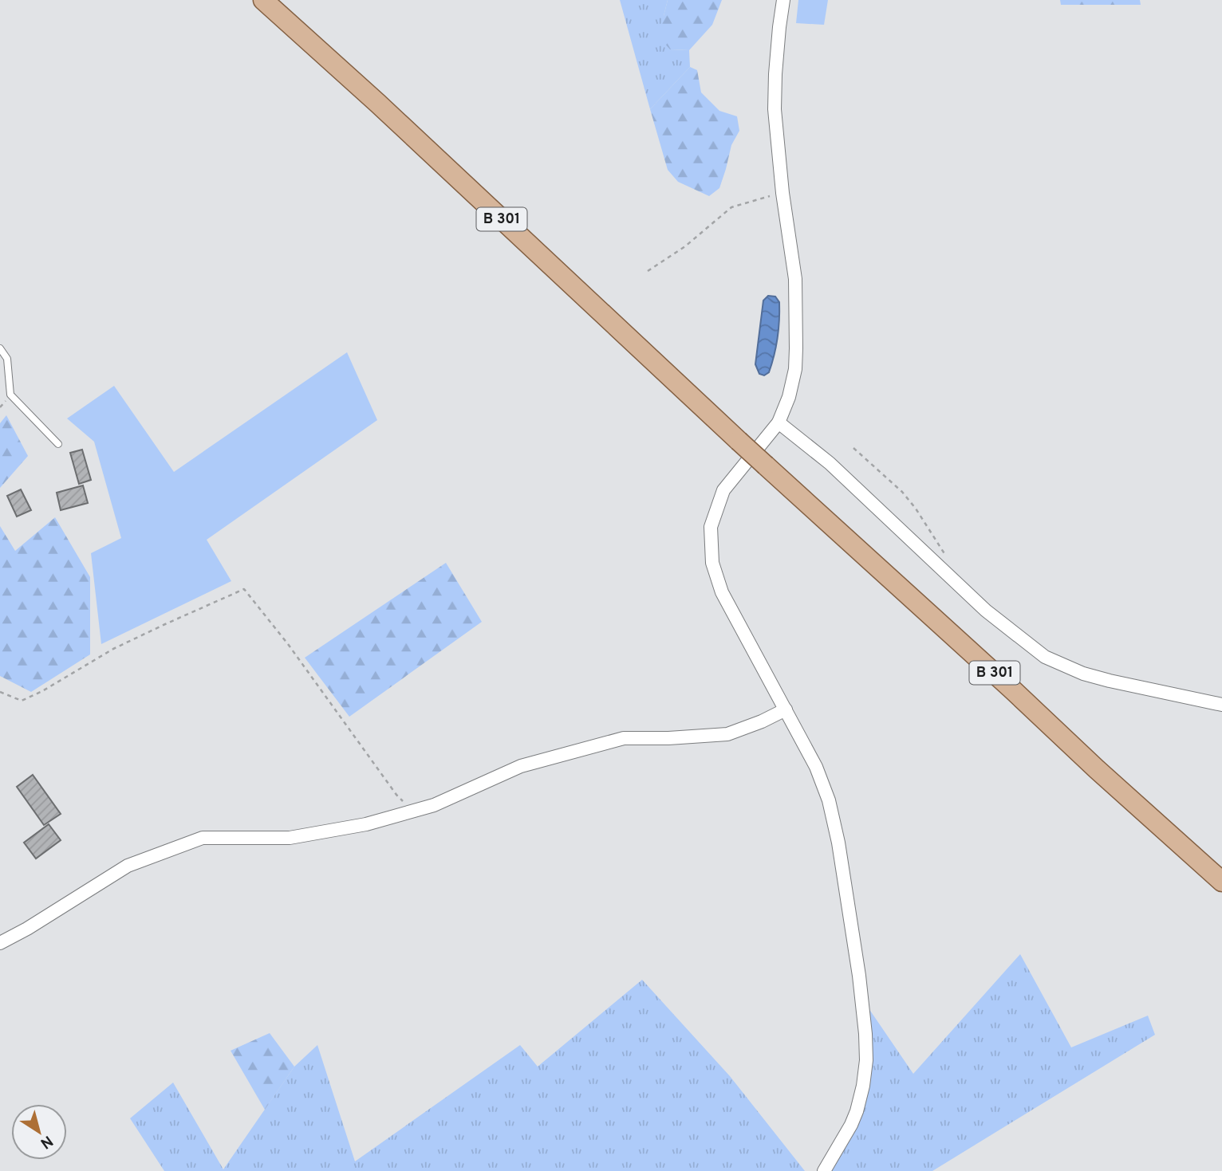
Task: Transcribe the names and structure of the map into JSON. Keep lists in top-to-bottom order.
{
  "streets": {
    "main road": ["B 301"]
  },
  "north": "bottom right"
}
